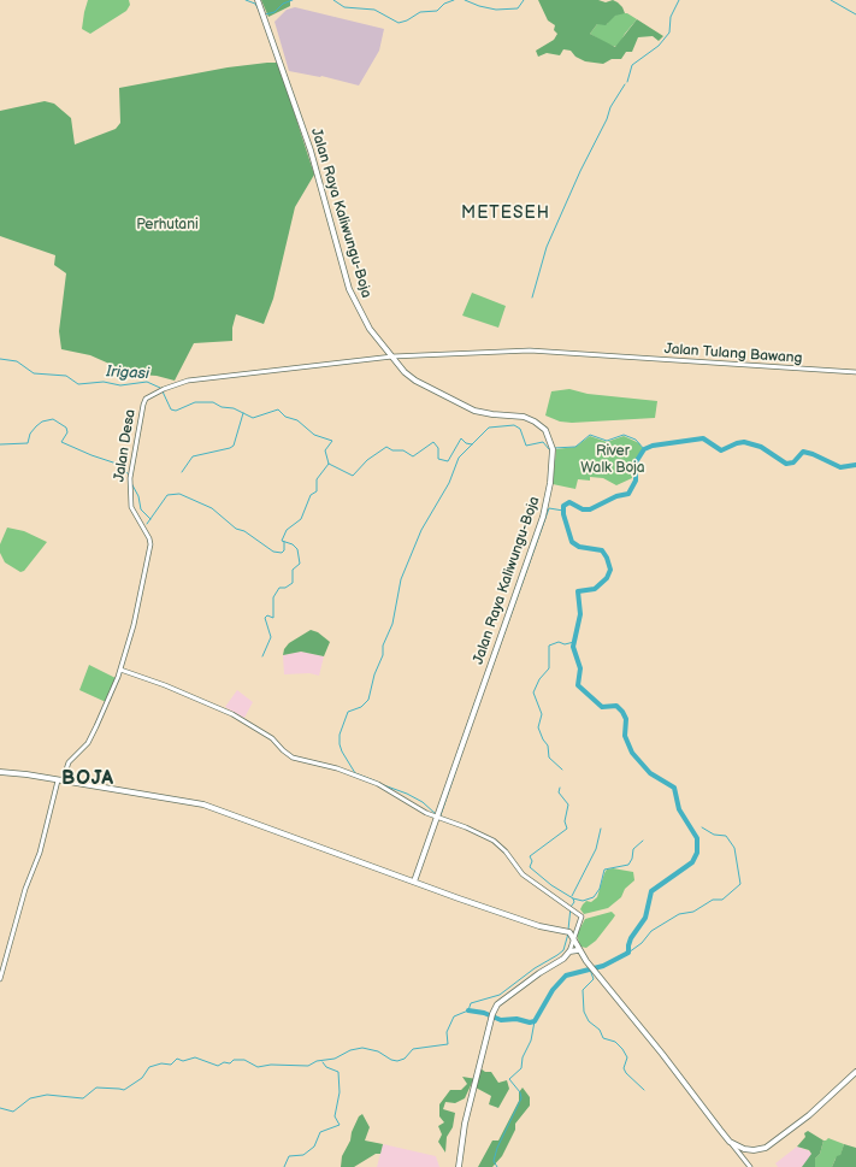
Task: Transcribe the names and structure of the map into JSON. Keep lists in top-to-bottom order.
{
  "streets": {
    "main road": ["Jalan Raya Kaliwungu-Boja"],
    "street": ["Jalan Tulang Bawang", "Jalan Desa"]
  },
  "crossings": [
    ["Jalan Raya Kaliwungu-Boja", "Jalan Desa"],
    ["Jalan Tulang Bawang", "Jalan Desa"]
  ],
  "districts": ["METESEH", "BOJA"],
  "water": ["Irigasi"],
  "parks": ["Perhutani", "River Walk Boja"]
}
